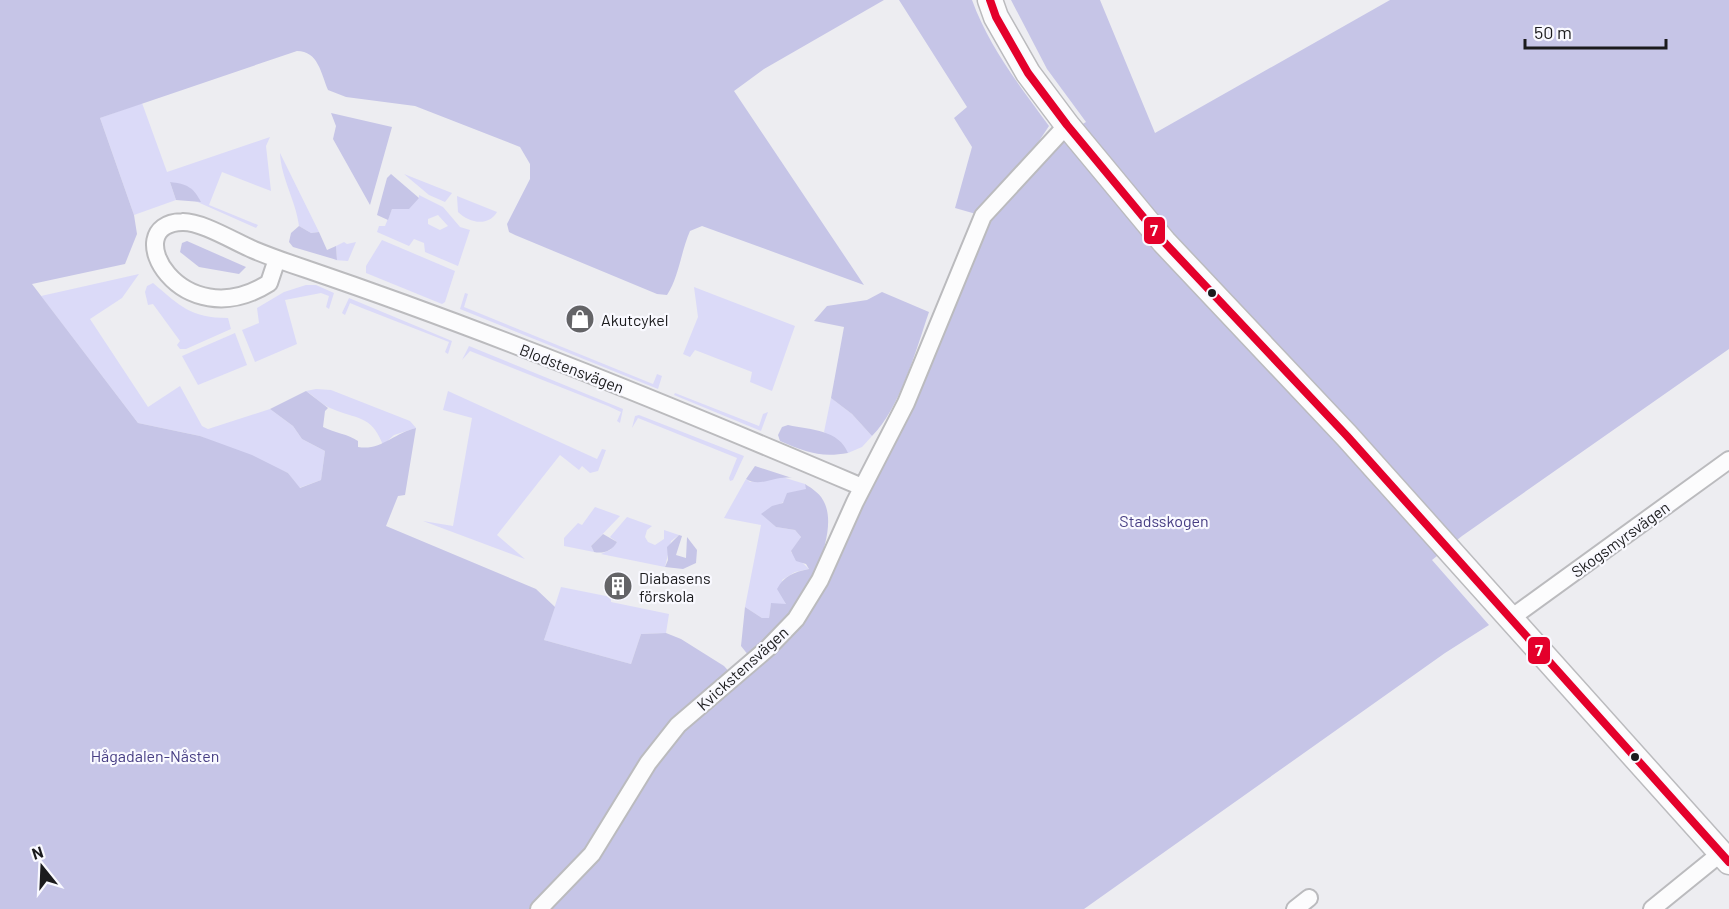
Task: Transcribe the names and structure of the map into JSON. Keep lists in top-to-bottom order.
{
  "streets": {
    "street": ["Blodstensvägen", "Skogsmyrsvägen", "Kvickstensvägen"]
  },
  "crossings": [
    ["Blodstensvägen", "Kvickstensvägen"]
  ],
  "parks": ["Stadsskogen", "Hågadalen-Nåsten"],
  "places": {
    "shop": ["Akutcykel"],
    "building": ["Diabasens förskola"]
  },
  "lines": ["transit line 7"],
  "scale_bar": "50 m",
  "north": "top"
}
